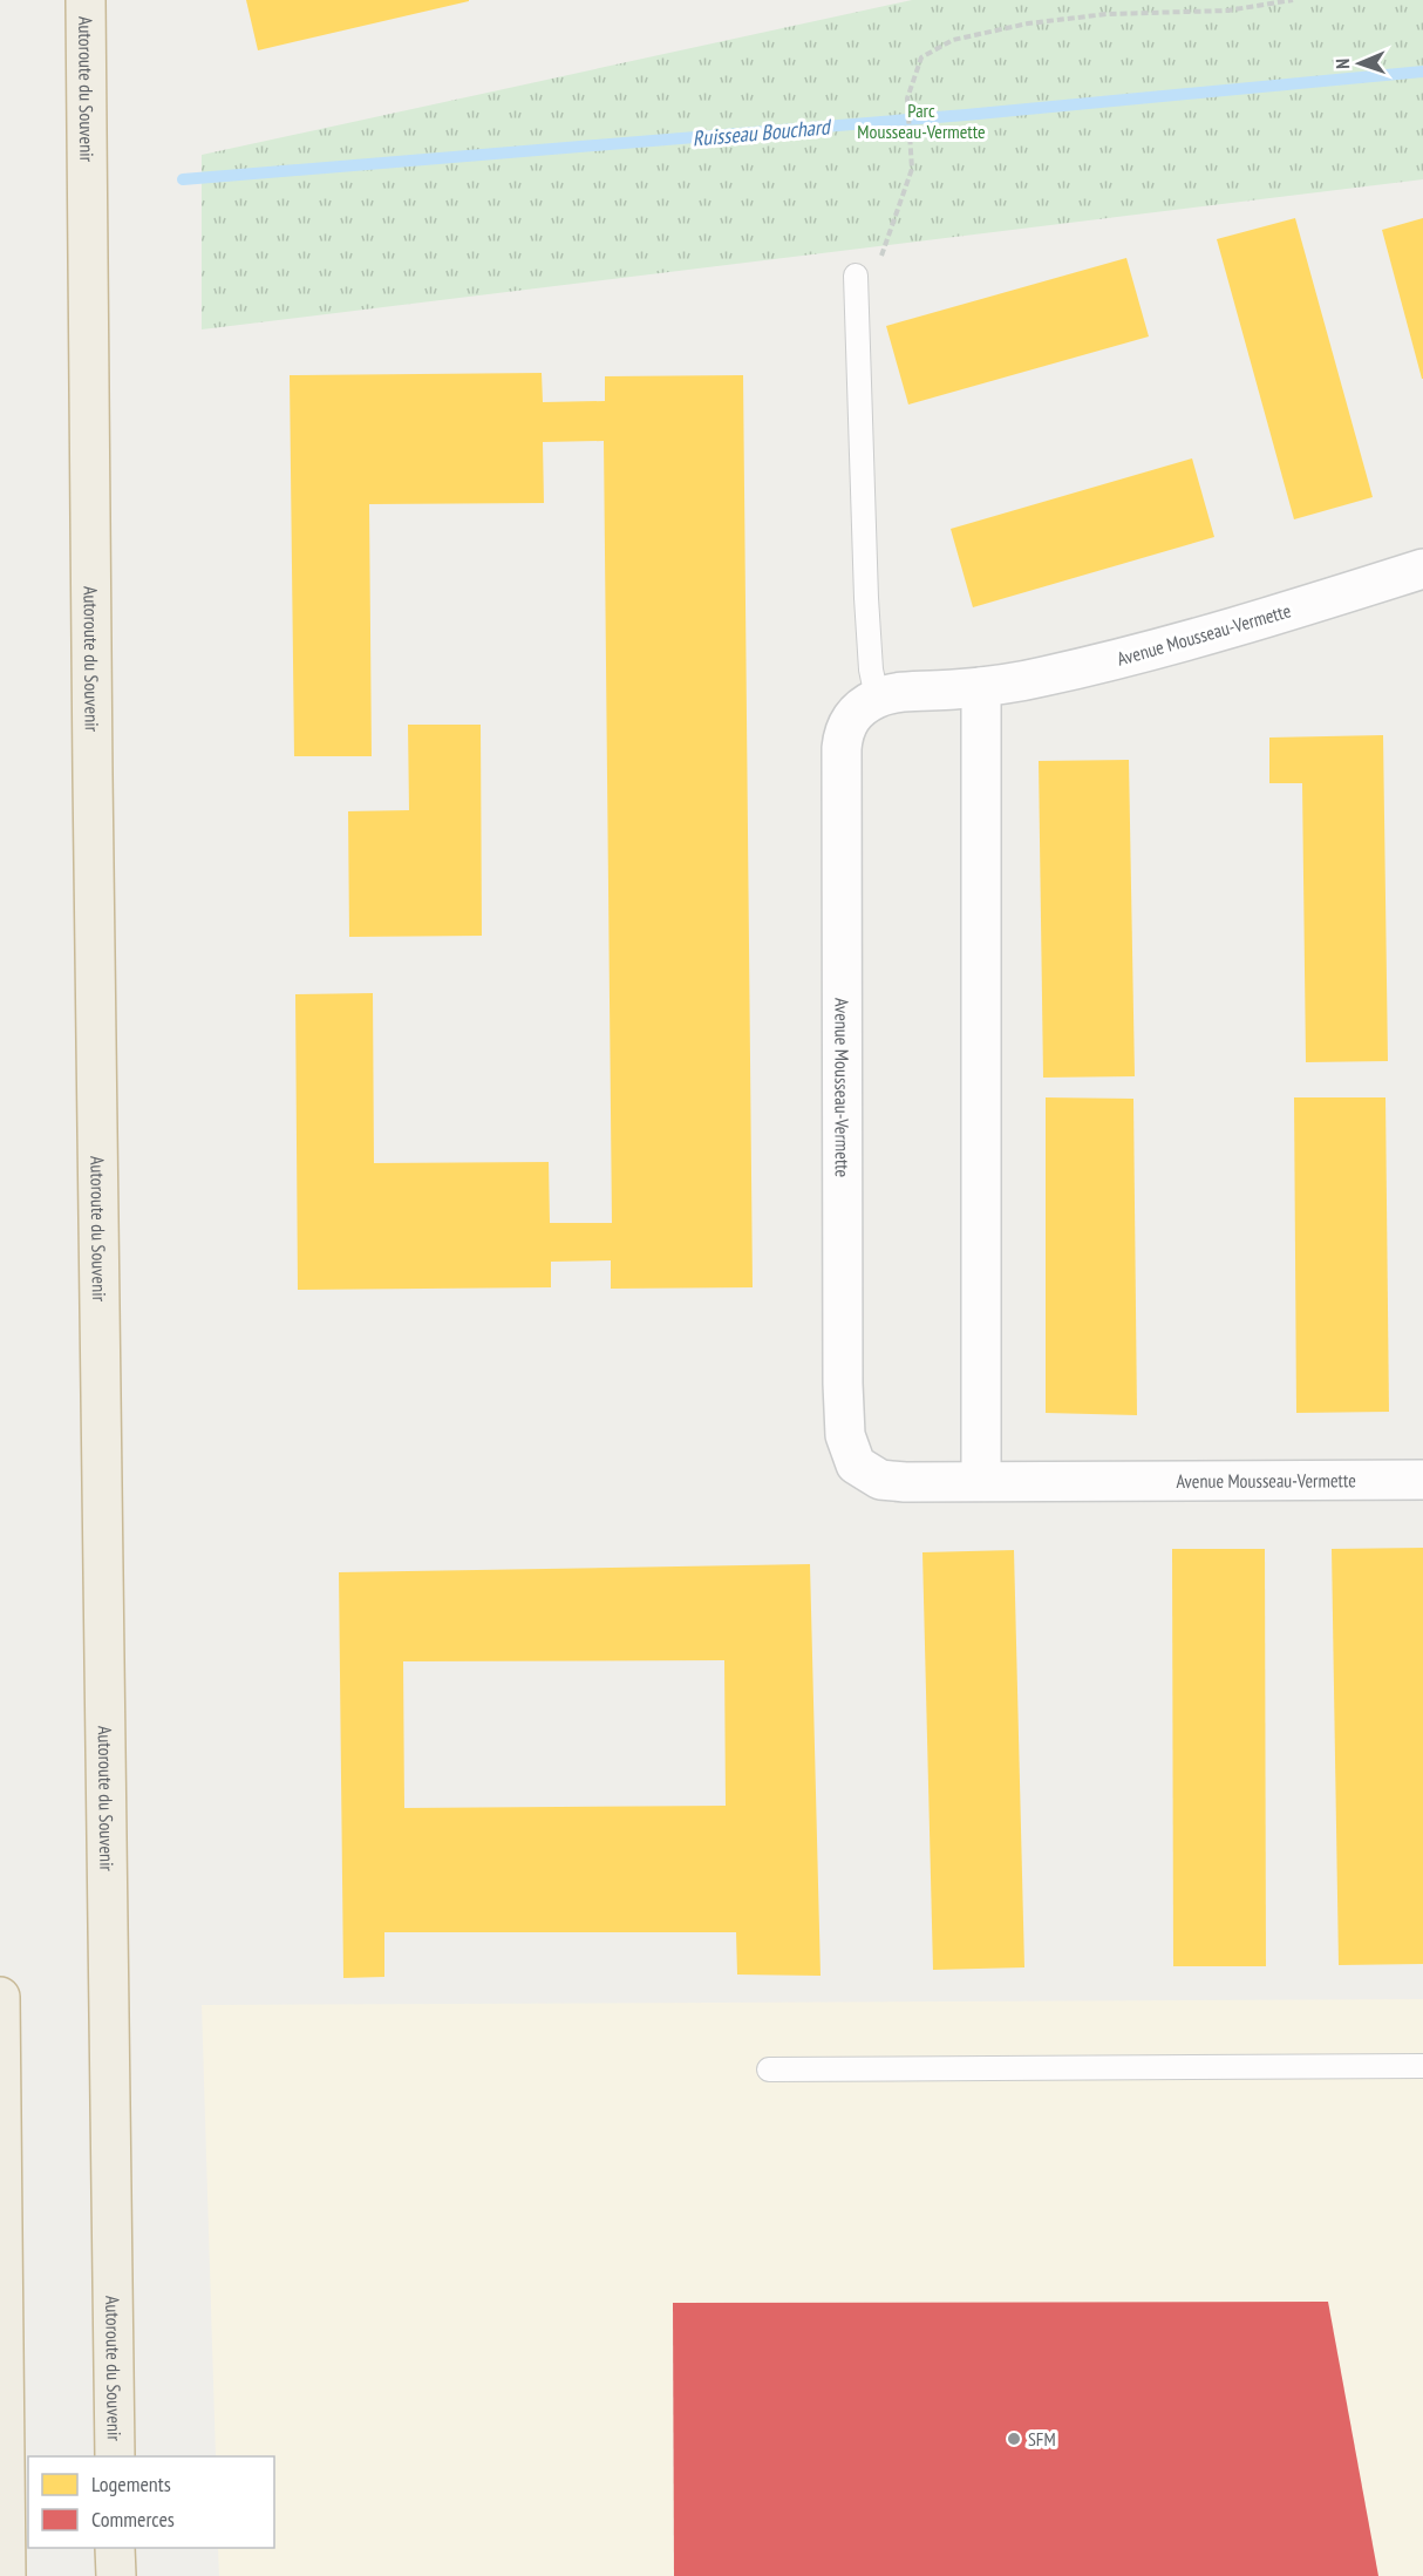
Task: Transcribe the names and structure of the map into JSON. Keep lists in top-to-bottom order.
{
  "streets": {
    "highway": ["Autoroute du Souvenir"],
    "street": ["Avenue Mousseau-Vermette"]
  },
  "water": ["Ruisseau Bouchard"],
  "parks": ["Parc Mousseau-Vermette"],
  "places": ["SFM"],
  "legend": ["Logements", "Commerces"],
  "north": "left"
}
